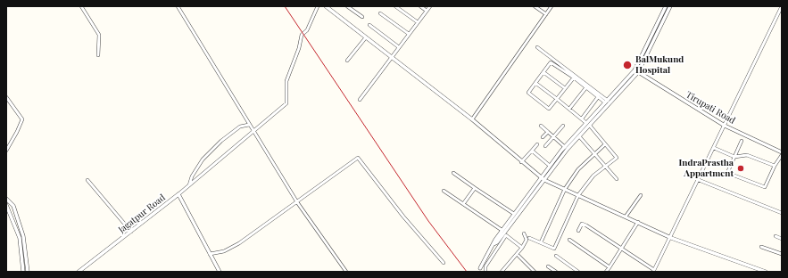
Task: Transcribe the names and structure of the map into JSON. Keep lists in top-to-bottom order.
{
  "streets": {
    "street": ["Tirupati Road", "Jagatpur Road"]
  },
  "places": ["BalMukund Hospital", "IndraPrastha Appartment"]
}
